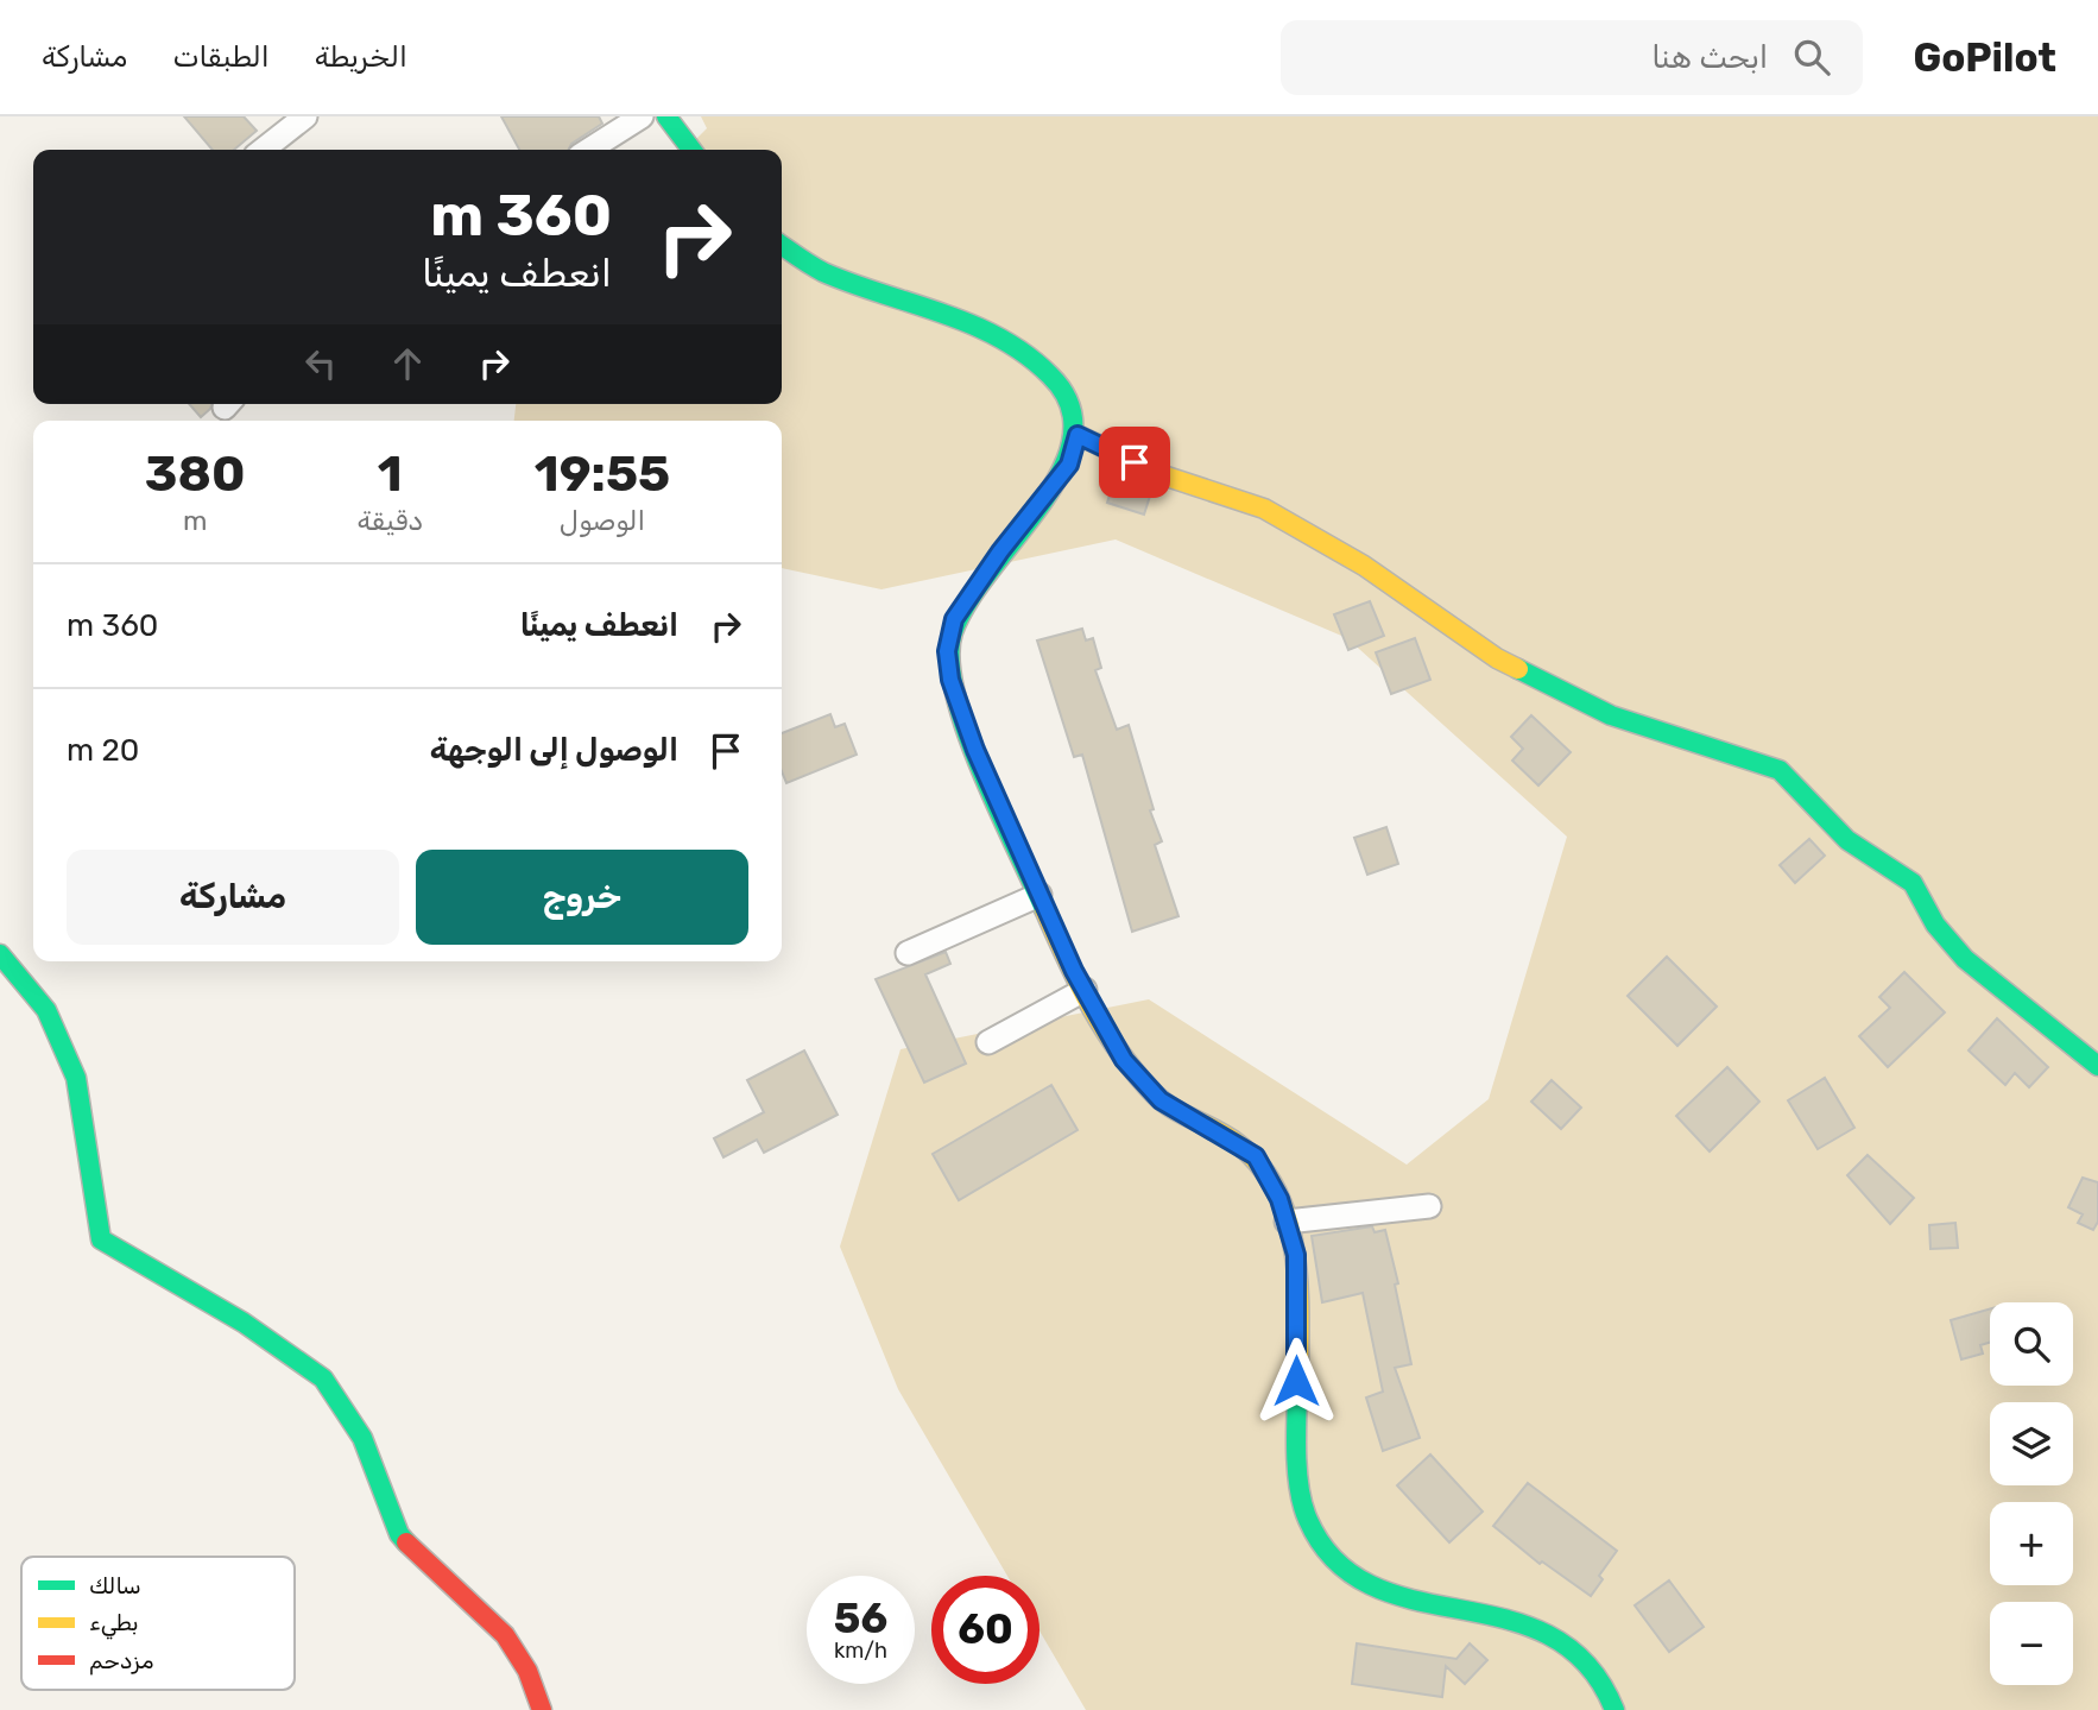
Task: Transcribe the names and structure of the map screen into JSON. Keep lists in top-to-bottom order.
{
  "legend": ["سالك", "بطيء", "مزدحم"],
  "page": {
    "header": "GoPilot",
    "search": "ابحث هنا",
    "nav": ["الخريطة", "الطبقات", "مشاركة"],
    "turn": ["360 m", "انعطف يمينًا"],
    "eta": [
      "19:55",
      "الوصول",
      "1",
      "دقيقة",
      "380",
      "m"
    ],
    "list": [
      {
        "name": "انعطف يمينًا",
        "value": "360 m"
      },
      {
        "name": "الوصول إلى الوجهة",
        "value": "20 m"
      }
    ],
    "buttons": ["خروج", "مشاركة"],
    "map_buttons": ["+", "−"],
    "speed": "56 km/h",
    "limit": "60"
  }
}
